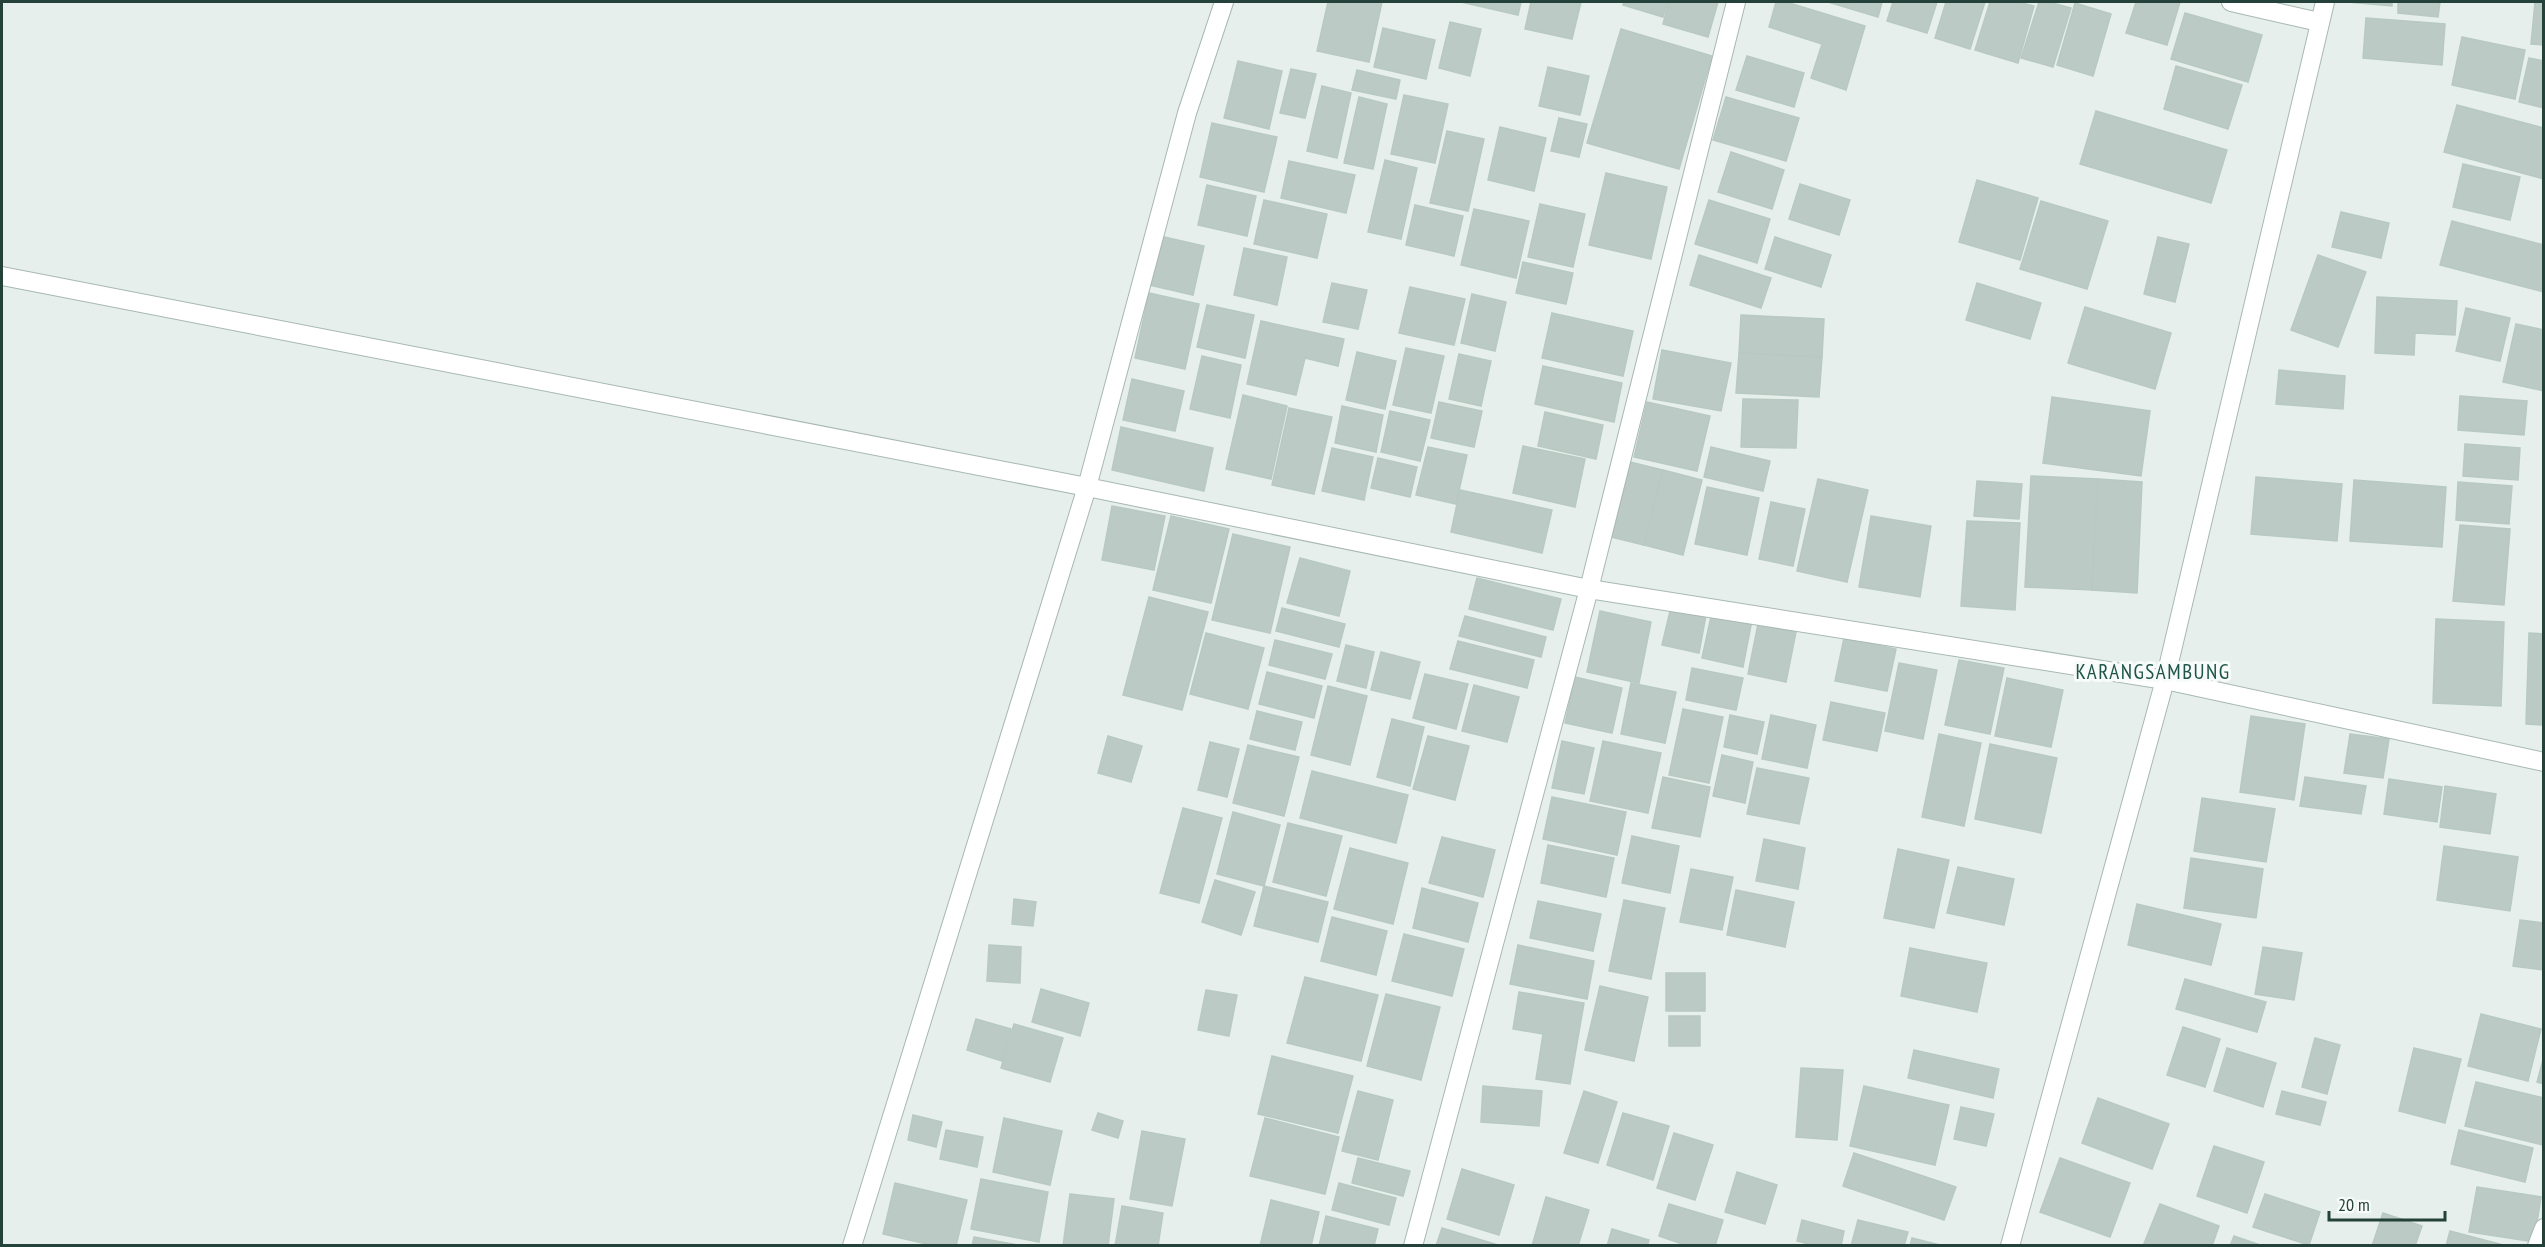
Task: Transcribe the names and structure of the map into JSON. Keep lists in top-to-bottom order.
{
  "districts": ["KARANGSAMBUNG"],
  "scale_bar": "20 m"
}
